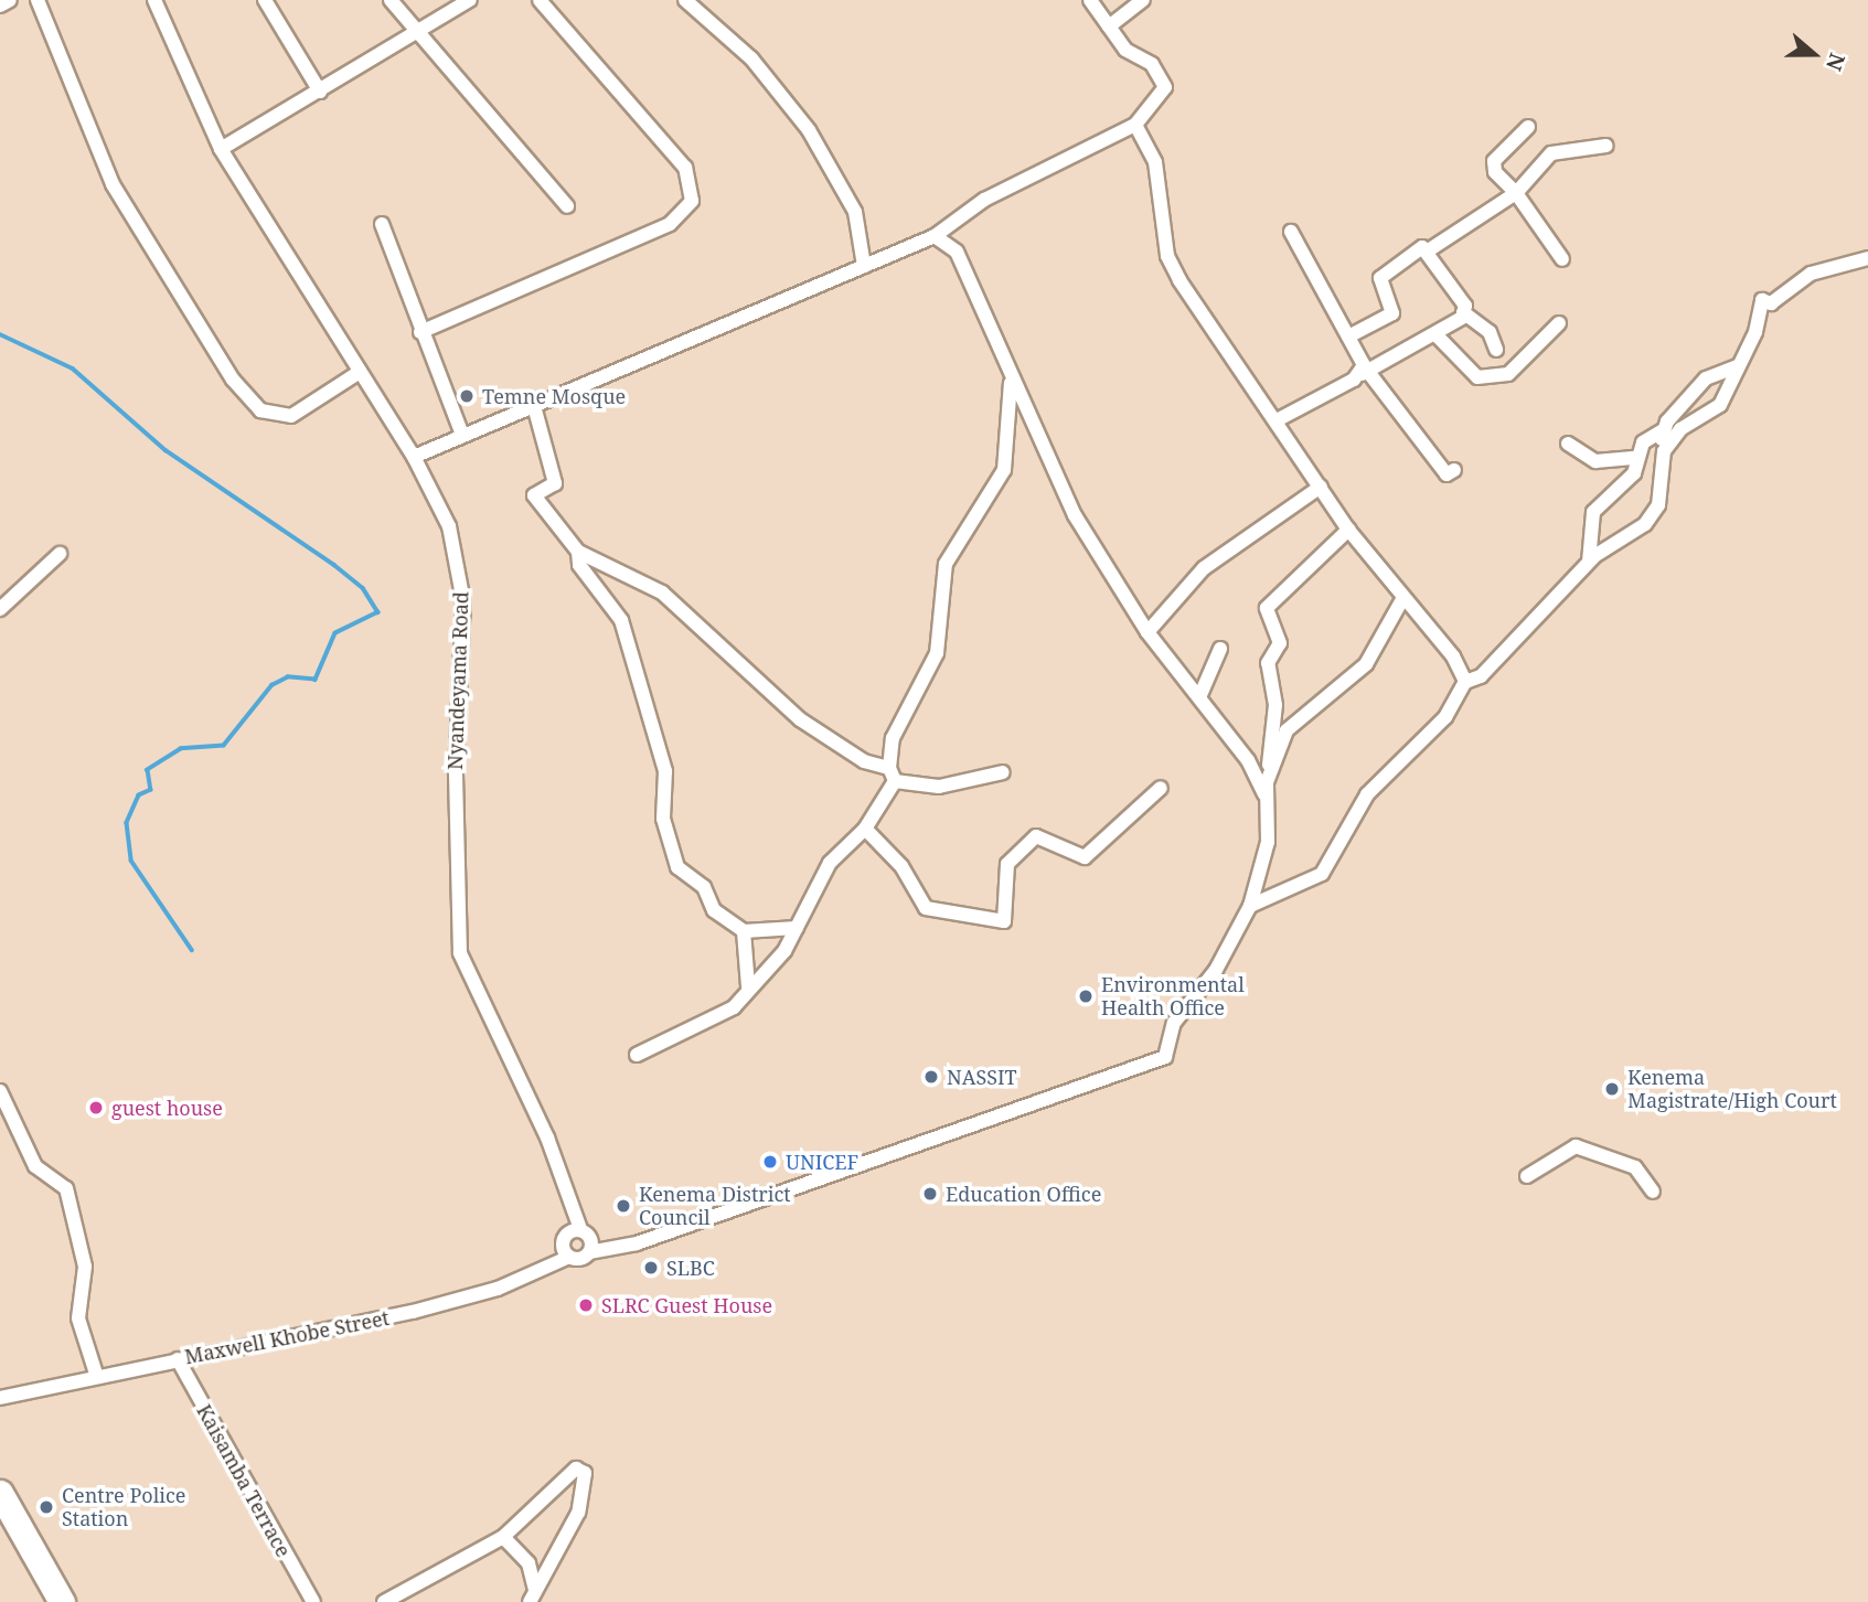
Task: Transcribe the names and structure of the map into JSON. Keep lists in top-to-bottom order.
{
  "streets": {
    "street": ["Nyandeyama Road", "Maxwell Khobe Street", "Kaisamba Terrace"]
  },
  "crossings": [
    ["Nyandeyama Road", "Maxwell Khobe Street"],
    ["Maxwell Khobe Street", "Kaisamba Terrace"]
  ],
  "places": [
    "Temne Mosque",
    "Environmental Health Office",
    "NASSIT",
    "Kenema Magistrate/High Court",
    "guest house",
    "UNICEF",
    "Education Office",
    "Kenema District Council",
    "SLBC",
    "SLRC Guest House",
    "Centre Police Station"
  ],
  "north": "right"
}
